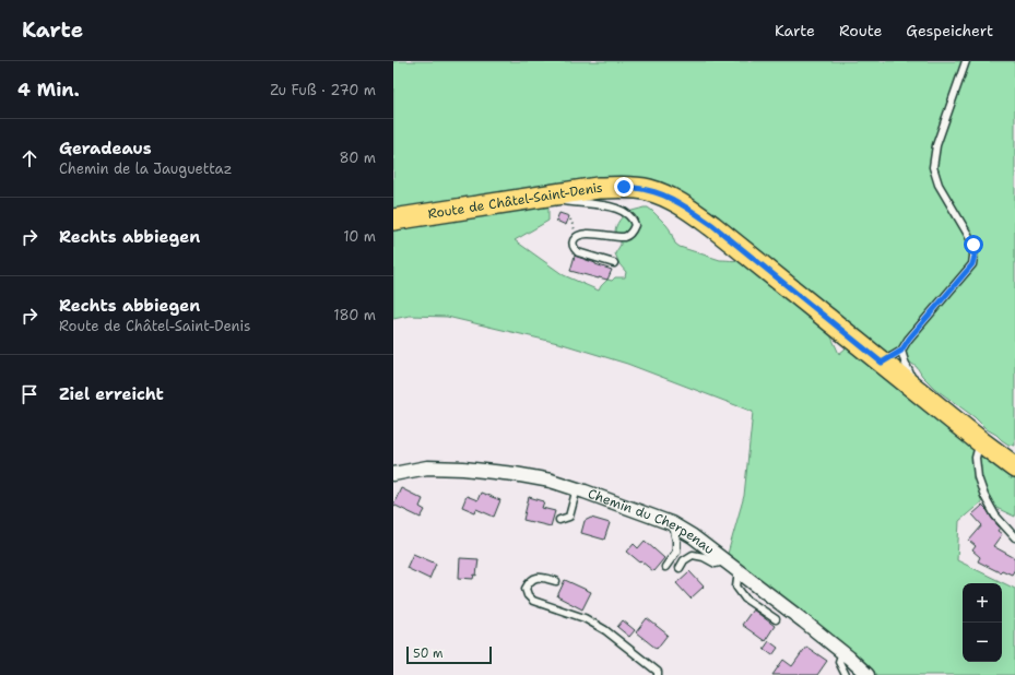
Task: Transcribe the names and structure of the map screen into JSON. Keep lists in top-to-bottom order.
{
  "streets": {
    "main road": ["Route de Châtel-Saint-Denis"],
    "street": ["Chemin du Cherpenau"]
  },
  "scale_bar": "50 m",
  "page": {
    "header": "Karte",
    "nav": ["Karte", "Route", "Gespeichert"],
    "heading": ["4 Min.", "Zu Fuß · 270 m"],
    "list": [
      ["Geradeaus", "Chemin de la Jauguettaz", "80 m"],
      ["Rechts abbiegen", "10 m"],
      ["Rechts abbiegen", "Route de Châtel-Saint-Denis", "180 m"],
      "Ziel erreicht"
    ],
    "map_buttons": ["+", "−"],
    "scale": "50 m"
  }
}
